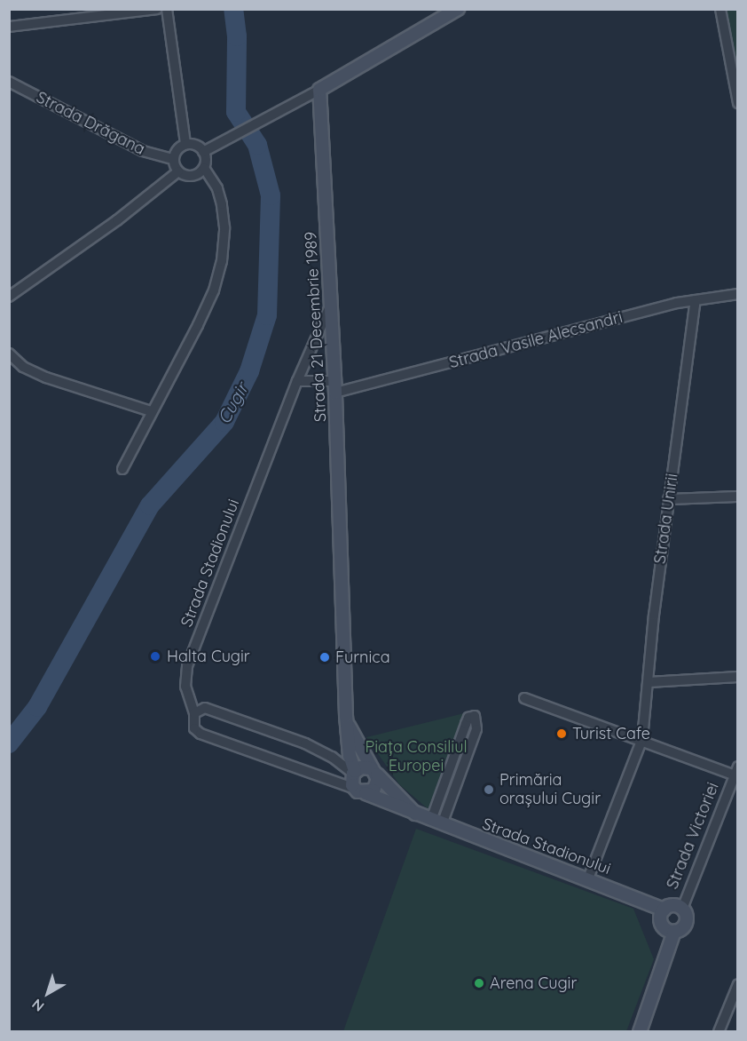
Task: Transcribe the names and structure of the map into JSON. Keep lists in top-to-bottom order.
{
  "streets": {
    "main road": ["Strada 21 Decembrie 1989", "Strada Stadionului"],
    "street": [
      "Strada Drăgana",
      "Strada Vasile Alecsandri",
      "Strada Unirii",
      "Strada Victoriei"
    ]
  },
  "crossings": [
    ["Strada 21 Decembrie 1989", "Strada Vasile Alecsandri"],
    ["Strada 21 Decembrie 1989", "Strada Stadionului"],
    ["Strada Vasile Alecsandri", "Strada Unirii"],
    ["Strada Unirii", "Strada Stadionului"],
    ["Strada Stadionului", "Strada Victoriei"]
  ],
  "water": ["Cugir"],
  "parks": ["Piața Consiliul Europei"],
  "places": [
    "Halta Cugir",
    "Furnica",
    "Turist Cafe",
    "Primăria orașului Cugir",
    "Arena Cugir"
  ],
  "north": "bottom left"
}
